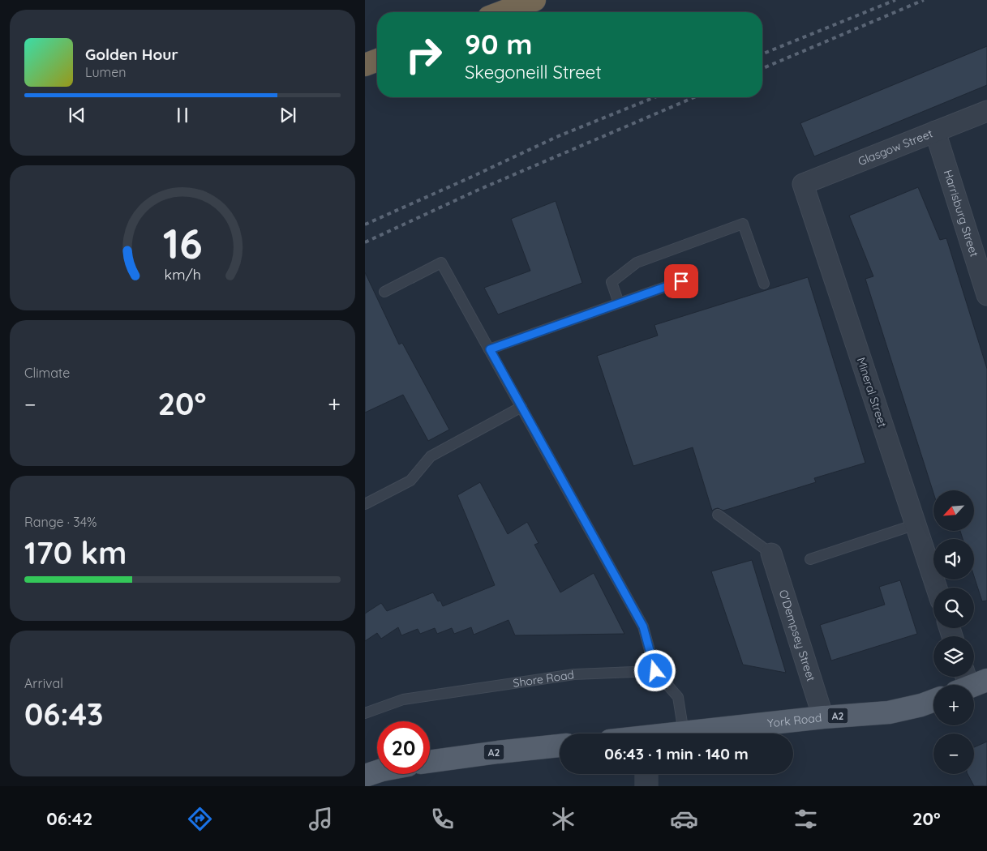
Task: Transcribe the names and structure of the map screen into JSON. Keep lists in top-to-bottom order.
{
  "streets": {
    "main road": ["A2", "York Road"],
    "street": [
      "Glasgow Street",
      "Harrisburg Street",
      "Mineral Street",
      "O'Dempsey Street"
    ],
    "lane": ["Shore Road"]
  },
  "crossings": [
    ["Glasgow Street", "Harrisburg Street"],
    ["Glasgow Street", "Mineral Street"],
    ["O'Dempsey Street", "York Road"]
  ],
  "north": "bottom left",
  "page": {
    "turn": ["90 m", "Skegoneill Street"],
    "song": ["Golden Hour", "Lumen"],
    "tile": [
      "Climate",
      ["Range · 34%", "170 km"],
      ["Arrival", "06:43"]
    ],
    "heat": ["−", "20°", "+"],
    "map_buttons": ["+", "−"],
    "limit": "20",
    "trip": "06:43 · 1 min · 140 m",
    "tabs": ["06:42", "20°"],
    "gauge": ["16", "km/h"]
  }
}
